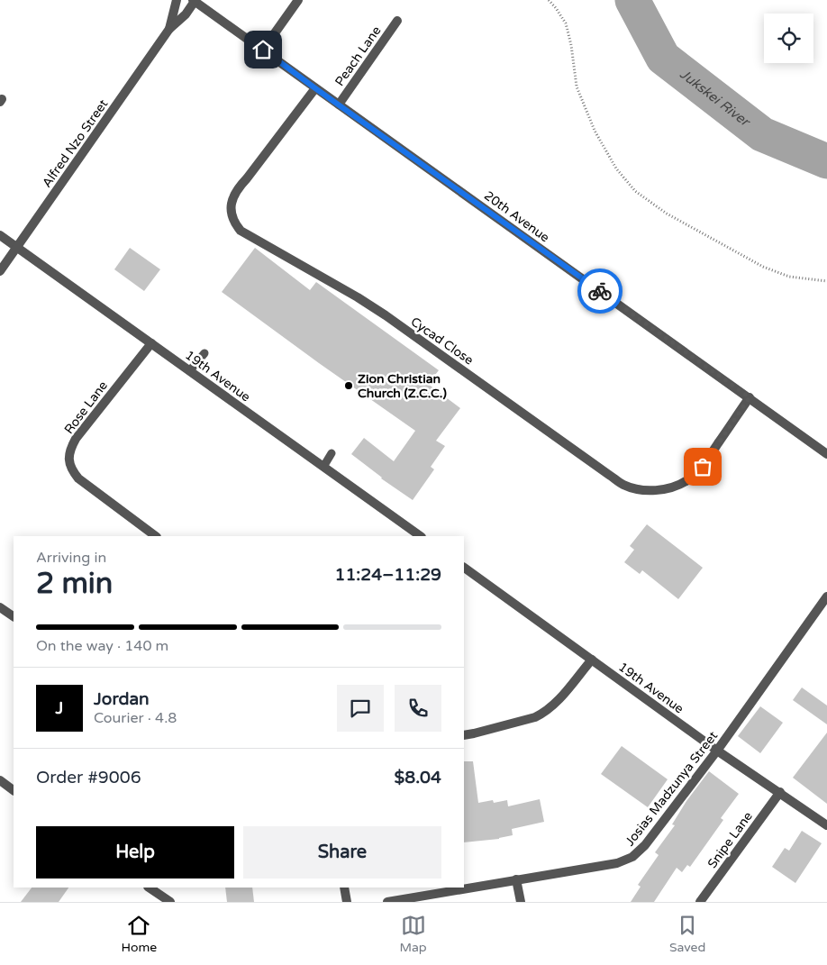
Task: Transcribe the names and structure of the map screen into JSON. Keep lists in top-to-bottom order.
{
  "streets": {
    "street": [
      "Peach Lane",
      "Alfred Nzo Street",
      "20th Avenue",
      "Cycad Close",
      "19th Avenue",
      "Rose Lane",
      "Josias Madzunya Street",
      "Snipe Lane"
    ]
  },
  "crossings": [
    ["Peach Lane", "20th Avenue"],
    ["Alfred Nzo Street", "20th Avenue"],
    ["Alfred Nzo Street", "19th Avenue"],
    ["20th Avenue", "Cycad Close"],
    ["19th Avenue", "Rose Lane"],
    ["19th Avenue", "Josias Madzunya Street"],
    ["19th Avenue", "Snipe Lane"]
  ],
  "water": ["Jukskei River"],
  "places": ["Zion Christian Church (Z.C.C.)"],
  "page": {
    "heading": ["2 min", "Arriving in", "11:24–11:29"],
    "panel": [
      "Jordan",
      "Courier · 4.8",
      "Order #9006",
      "$8.04"
    ],
    "bar": "On the way · 140 m",
    "round": "J",
    "buttons": ["Help", "Share"],
    "tabs": ["Home", "Map", "Saved"]
  }
}
